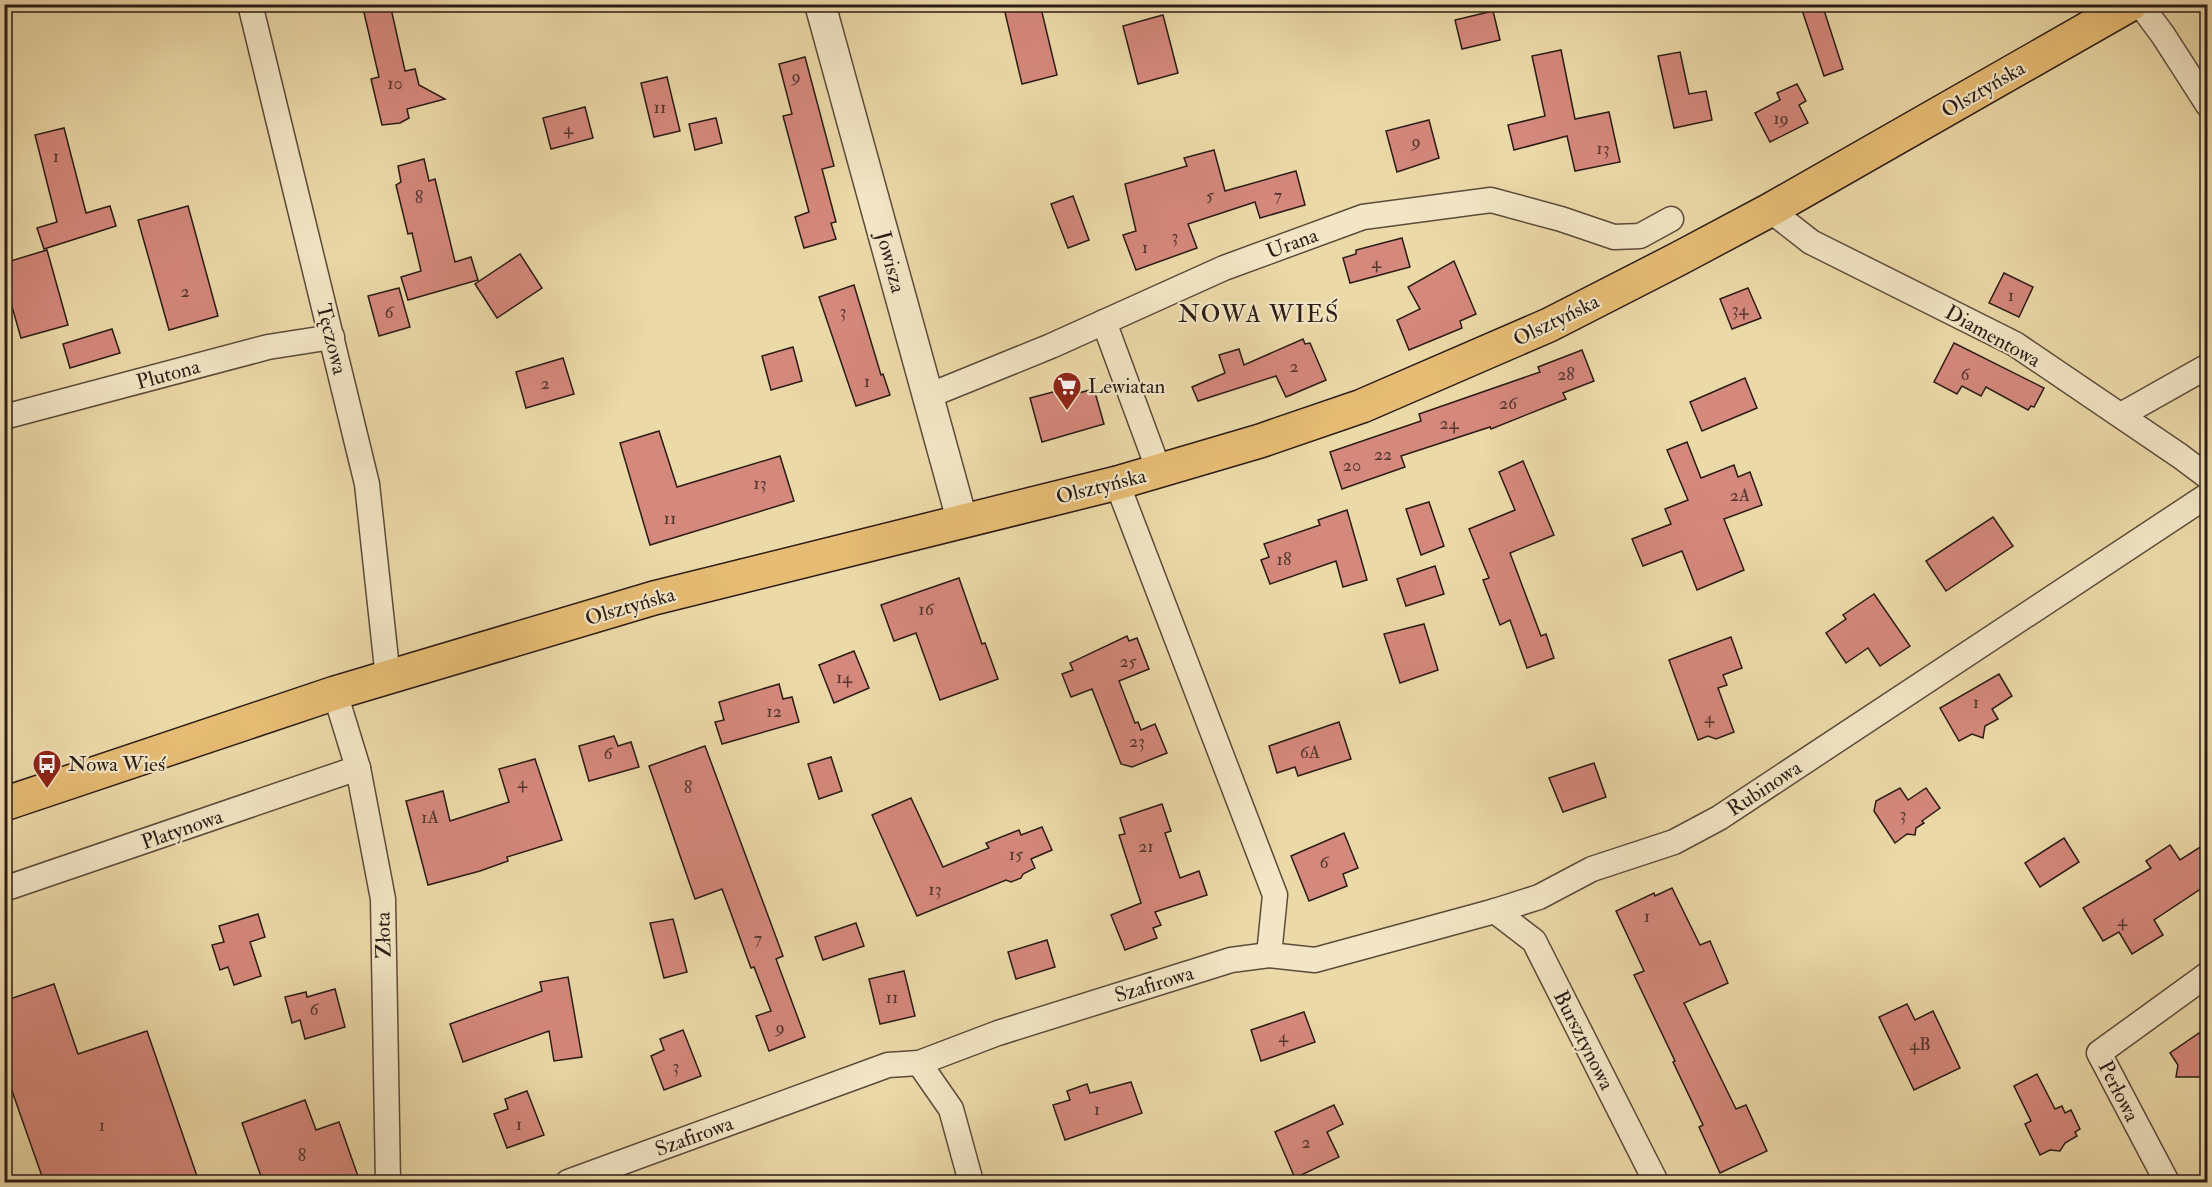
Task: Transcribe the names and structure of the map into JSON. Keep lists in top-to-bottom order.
{
  "streets": {
    "main road": ["Olsztyńska"],
    "street": [
      "Urana",
      "Jowisza",
      "Diamentowa",
      "Tęczowa",
      "Plutona",
      "Rubinowa",
      "Platynowa",
      "Złota",
      "Szafirowa",
      "Bursztynowa",
      "Perłowa"
    ]
  },
  "crossings": [
    ["Olsztyńska", "Jowisza"],
    ["Olsztyńska", "Diamentowa"],
    ["Olsztyńska", "Tęczowa"],
    ["Olsztyńska", "Złota"],
    ["Urana", "Jowisza"],
    ["Tęczowa", "Plutona"],
    ["Rubinowa", "Szafirowa"],
    ["Rubinowa", "Bursztynowa"],
    ["Platynowa", "Złota"]
  ],
  "districts": ["NOWA WIEŚ"],
  "places": {
    "supermarket": ["Lewiatan"],
    "bus stop": ["Nowa Wieś"]
  },
  "house_numbers": [
    "9",
    "10",
    "11",
    "19",
    "4",
    "9",
    "13",
    "1",
    "5",
    "7",
    "8",
    "3",
    "1",
    "4",
    "2",
    "1",
    "34",
    "3",
    "6",
    "2",
    "28",
    "6",
    "1",
    "2",
    "26",
    "24",
    "22",
    "20",
    "13",
    "2A",
    "11",
    "18",
    "16",
    "25",
    "14",
    "1",
    "12",
    "4",
    "23",
    "6A",
    "6",
    "4",
    "8",
    "3",
    "1A",
    "21",
    "15",
    "6",
    "13",
    "1",
    "4",
    "7",
    "11",
    "6",
    "9",
    "4",
    "4B",
    "3",
    "1",
    "1",
    "1",
    "2",
    "8"
  ]
}
